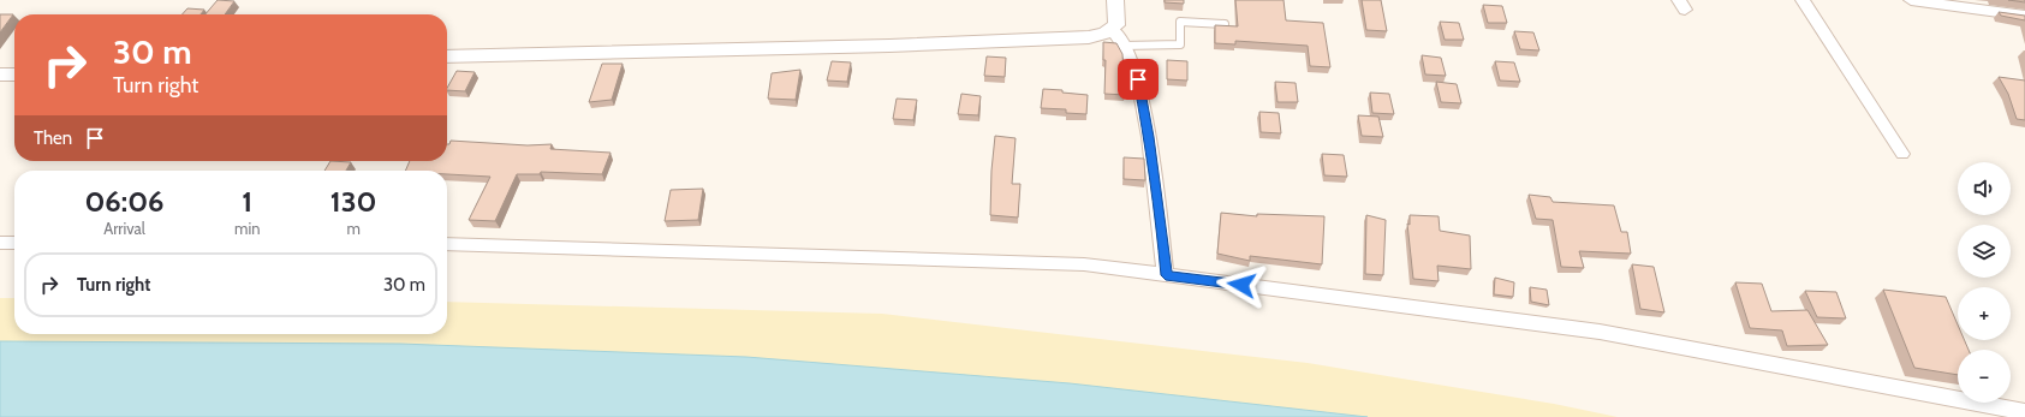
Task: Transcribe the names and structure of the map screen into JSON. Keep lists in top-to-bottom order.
{
  "page": {
    "turn": ["30 m", "Turn right"],
    "then": "Then",
    "map_buttons": ["+", "−"],
    "eta": [
      "06:06",
      "Arrival",
      "1",
      "min",
      "130",
      "m"
    ],
    "list": [
      {
        "name": "Turn right",
        "value": "30 m"
      }
    ]
  }
}
